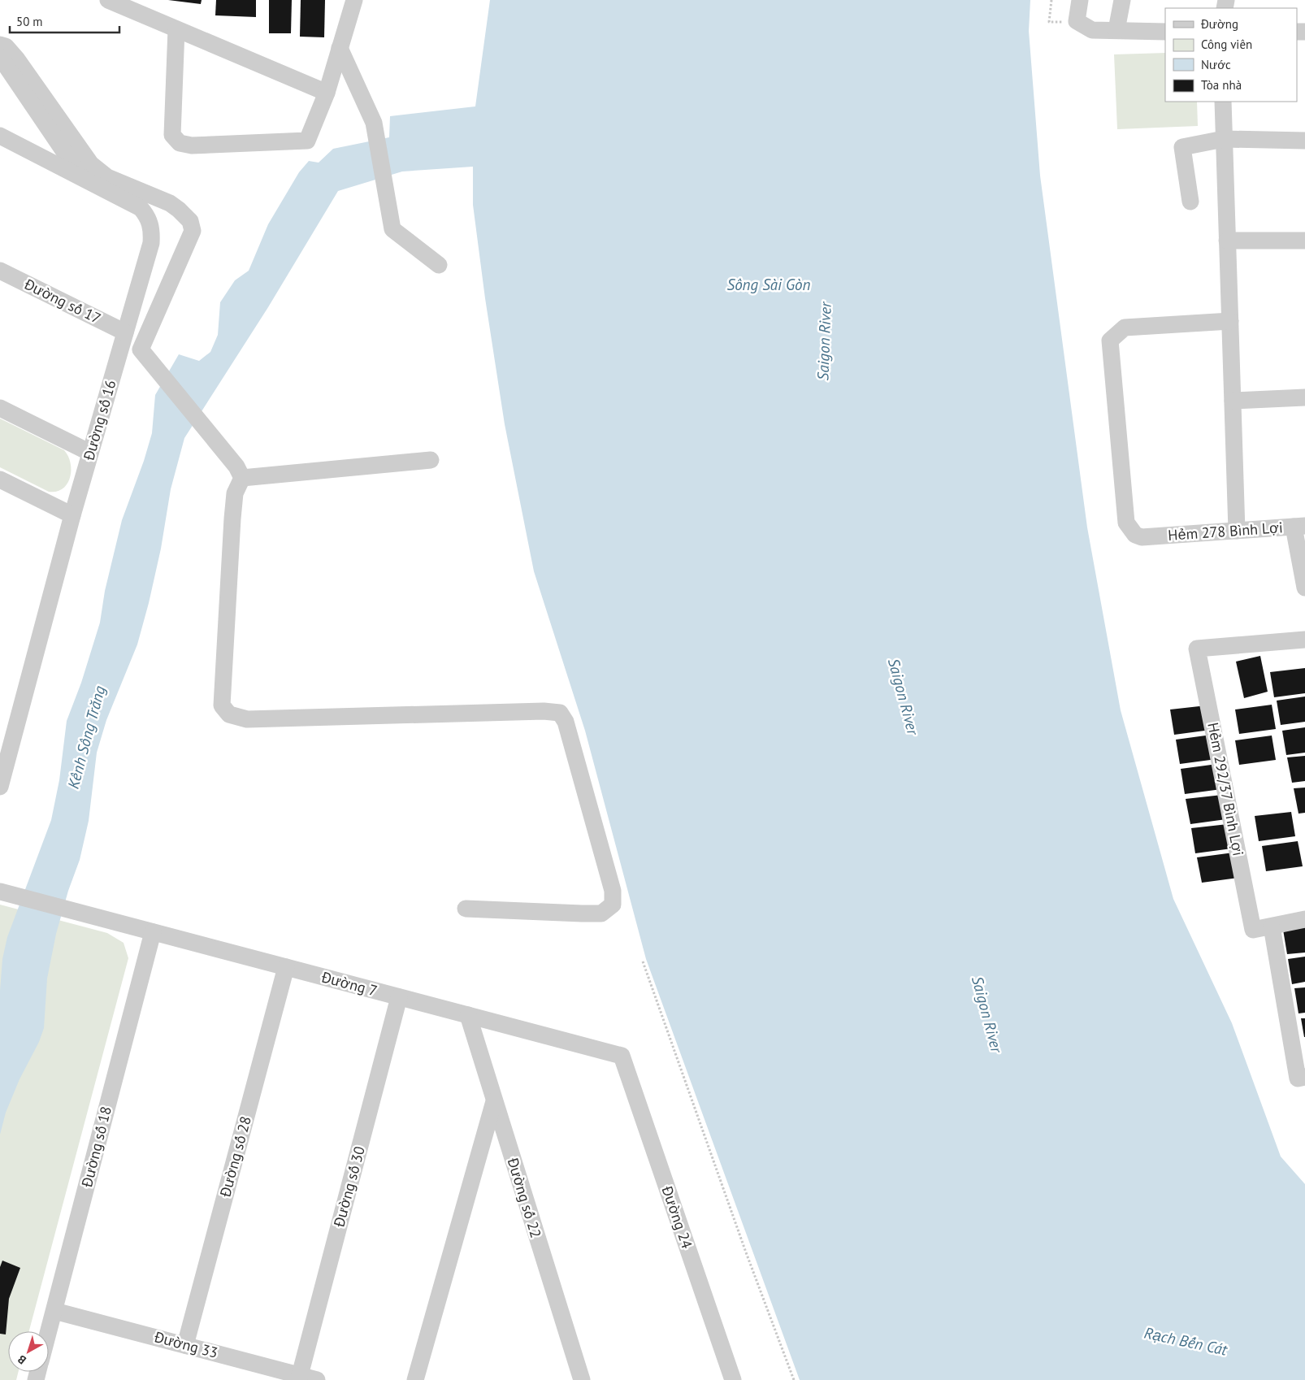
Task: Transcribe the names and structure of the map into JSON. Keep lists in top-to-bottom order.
{
  "streets": {
    "street": [
      "Đường số 17",
      "Đường số 16",
      "Hẻm 278 Bình Lợi",
      "Hẻm 292/37 Bình Lợi",
      "Đường 7",
      "Đường số 18",
      "Đường số 28",
      "Đường số 30",
      "Đường số 22",
      "Đường 24",
      "Đường 33"
    ]
  },
  "crossings": [
    ["Đường số 17", "Đường số 16"],
    ["Đường 7", "Đường số 18"],
    ["Đường 7", "Đường số 28"],
    ["Đường 7", "Đường số 30"],
    ["Đường 7", "Đường số 22"],
    ["Đường 7", "Đường 24"],
    ["Đường số 18", "Đường 33"],
    ["Đường số 28", "Đường 33"],
    ["Đường số 30", "Đường 33"]
  ],
  "water": [
    "Sông Sài Gòn",
    "Saigon River",
    "Kênh Sông Trăng",
    "Rạch Bến Cát"
  ],
  "legend": [
    "Đường",
    "Công viên",
    "Nước",
    "Tòa nhà"
  ],
  "scale_bar": "50 m",
  "north": "bottom left"
}
